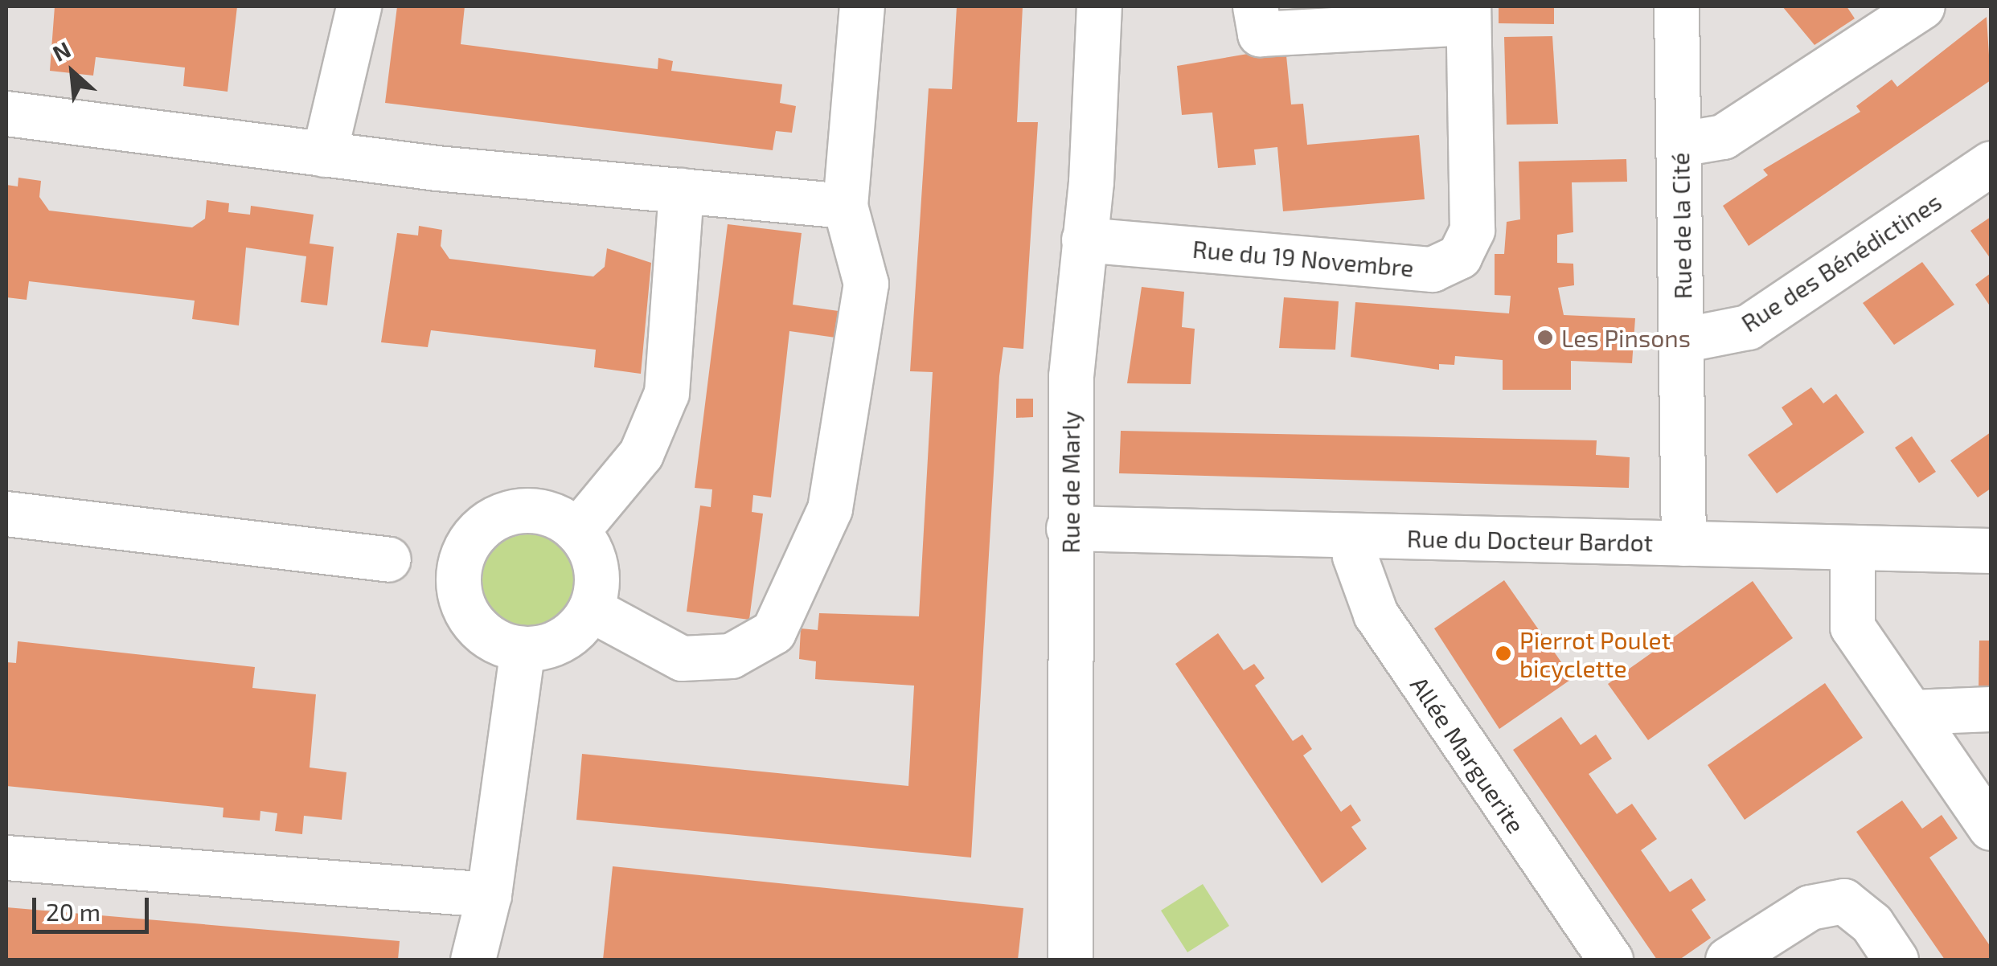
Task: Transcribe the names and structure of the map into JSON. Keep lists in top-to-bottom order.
{
  "streets": {
    "street": [
      "Rue de la Cité",
      "Rue du 19 Novembre",
      "Rue des Bénédictines",
      "Rue de Marly",
      "Rue du Docteur Bardot",
      "Allée Marguerite"
    ]
  },
  "crossings": [
    ["Rue de la Cité", "Rue des Bénédictines"],
    ["Rue de la Cité", "Rue du Docteur Bardot"],
    ["Rue du 19 Novembre", "Rue de Marly"],
    ["Rue de Marly", "Rue du Docteur Bardot"],
    ["Rue du Docteur Bardot", "Allée Marguerite"]
  ],
  "places": ["Les Pinsons", "Pierrot Poulet bicyclette"],
  "scale_bar": "20 m",
  "north": "top left"
}
